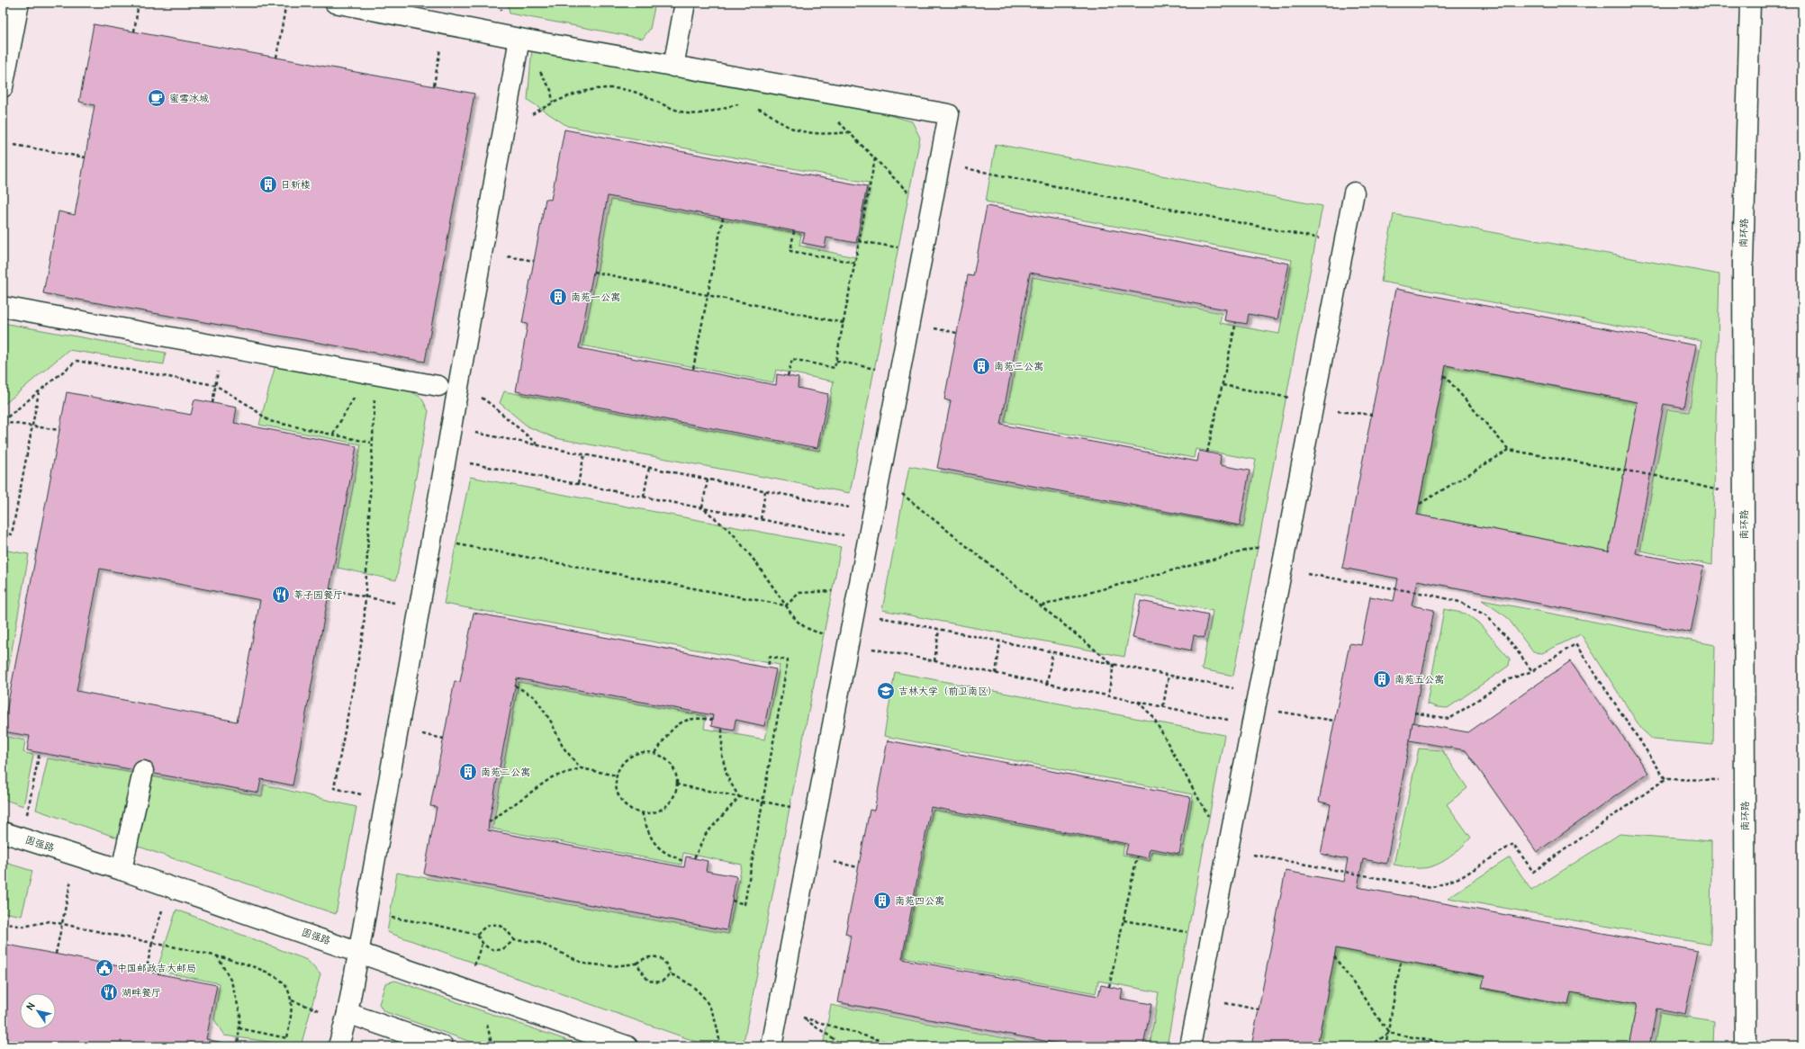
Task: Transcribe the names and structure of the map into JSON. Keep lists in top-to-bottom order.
{
  "streets": {
    "street": ["南环路", "图强路"]
  },
  "places": {
    "cafe": ["蜜雪冰城"],
    "building": [
      "日新楼",
      "南苑一公寓",
      "南苑三公寓",
      "南苑五公寓",
      "南苑二公寓",
      "南苑四公寓"
    ],
    "restaurant": ["莘子园餐厅", "湖畔餐厅"],
    "school or university": ["吉林大学（前卫南区）"],
    "public building": ["中国邮政吉大邮局"]
  },
  "north": "top left"
}
